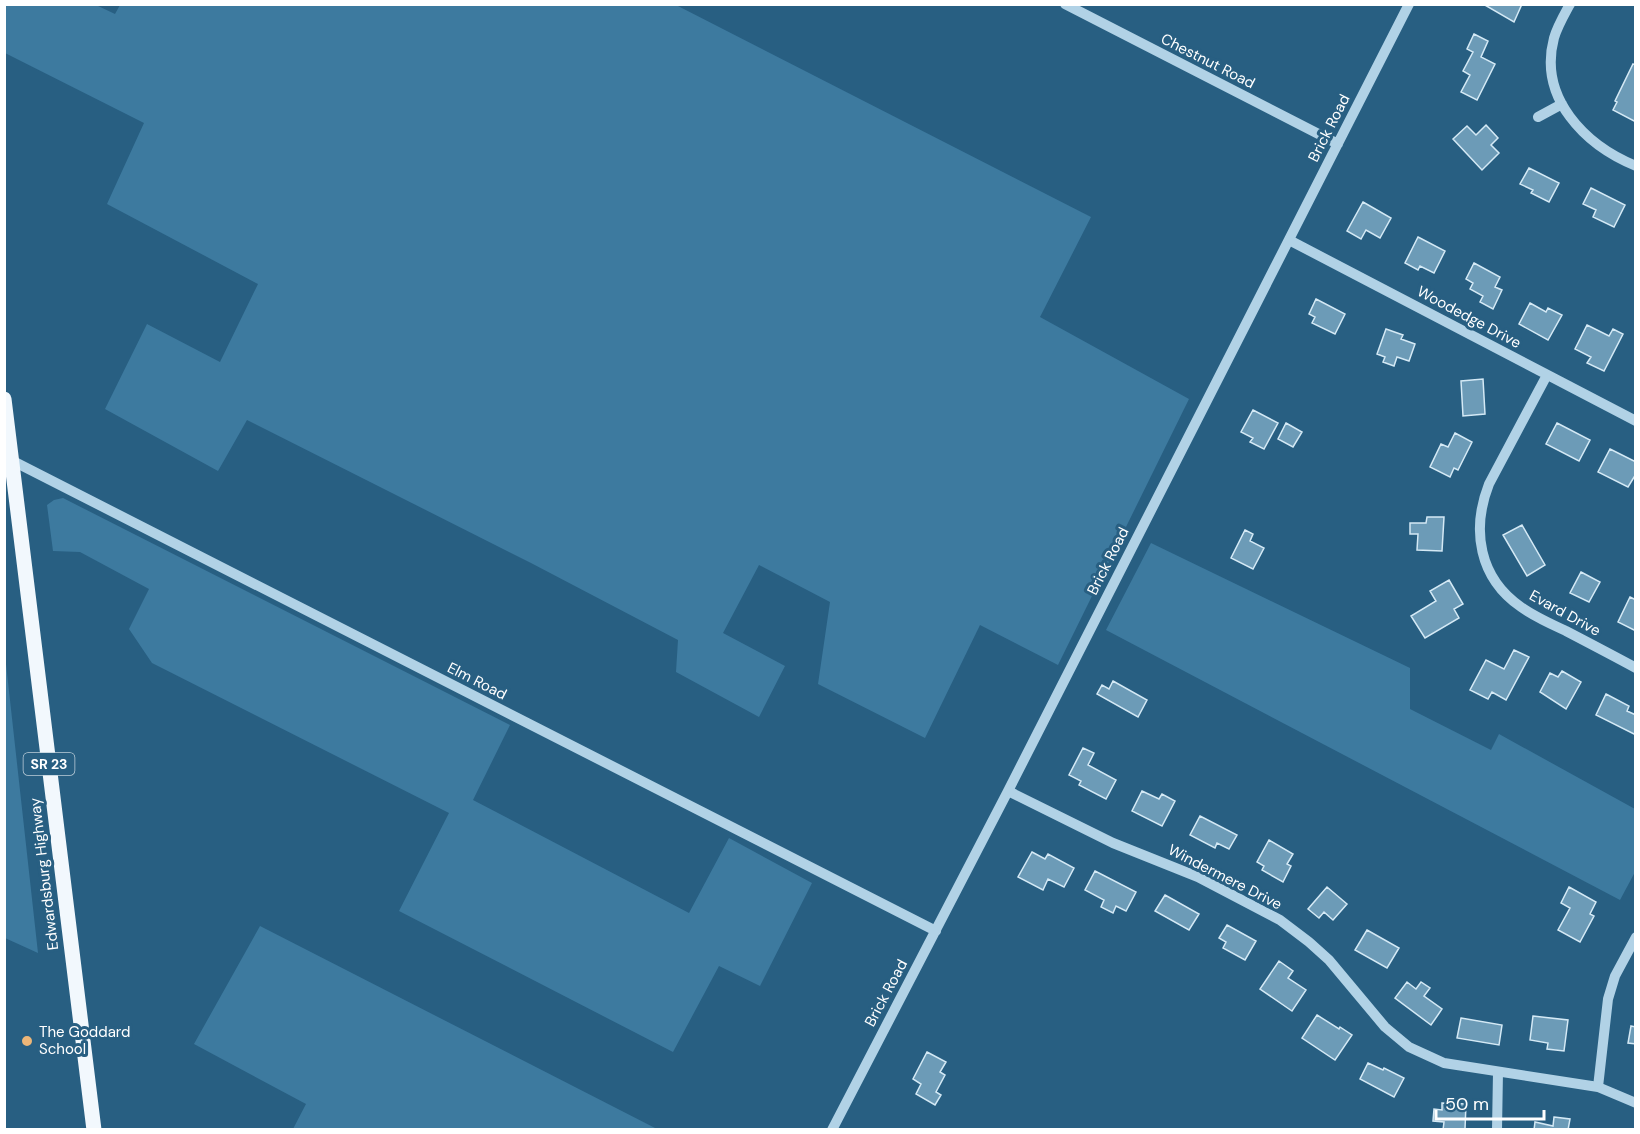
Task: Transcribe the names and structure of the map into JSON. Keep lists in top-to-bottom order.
{
  "streets": {
    "main road": ["SR 23", "Edwardsburg Highway"],
    "street": [
      "Chestnut Road",
      "Brick Road",
      "Woodedge Drive",
      "Evard Drive",
      "Elm Road",
      "Windermere Drive"
    ]
  },
  "crossings": [
    ["Chestnut Road", "Brick Road"],
    ["Brick Road", "Woodedge Drive"],
    ["Brick Road", "Elm Road"],
    ["Brick Road", "Windermere Drive"],
    ["Woodedge Drive", "Evard Drive"],
    ["Elm Road", "Edwardsburg Highway"]
  ],
  "places": ["The Goddard School"],
  "scale_bar": "50 m"
}
